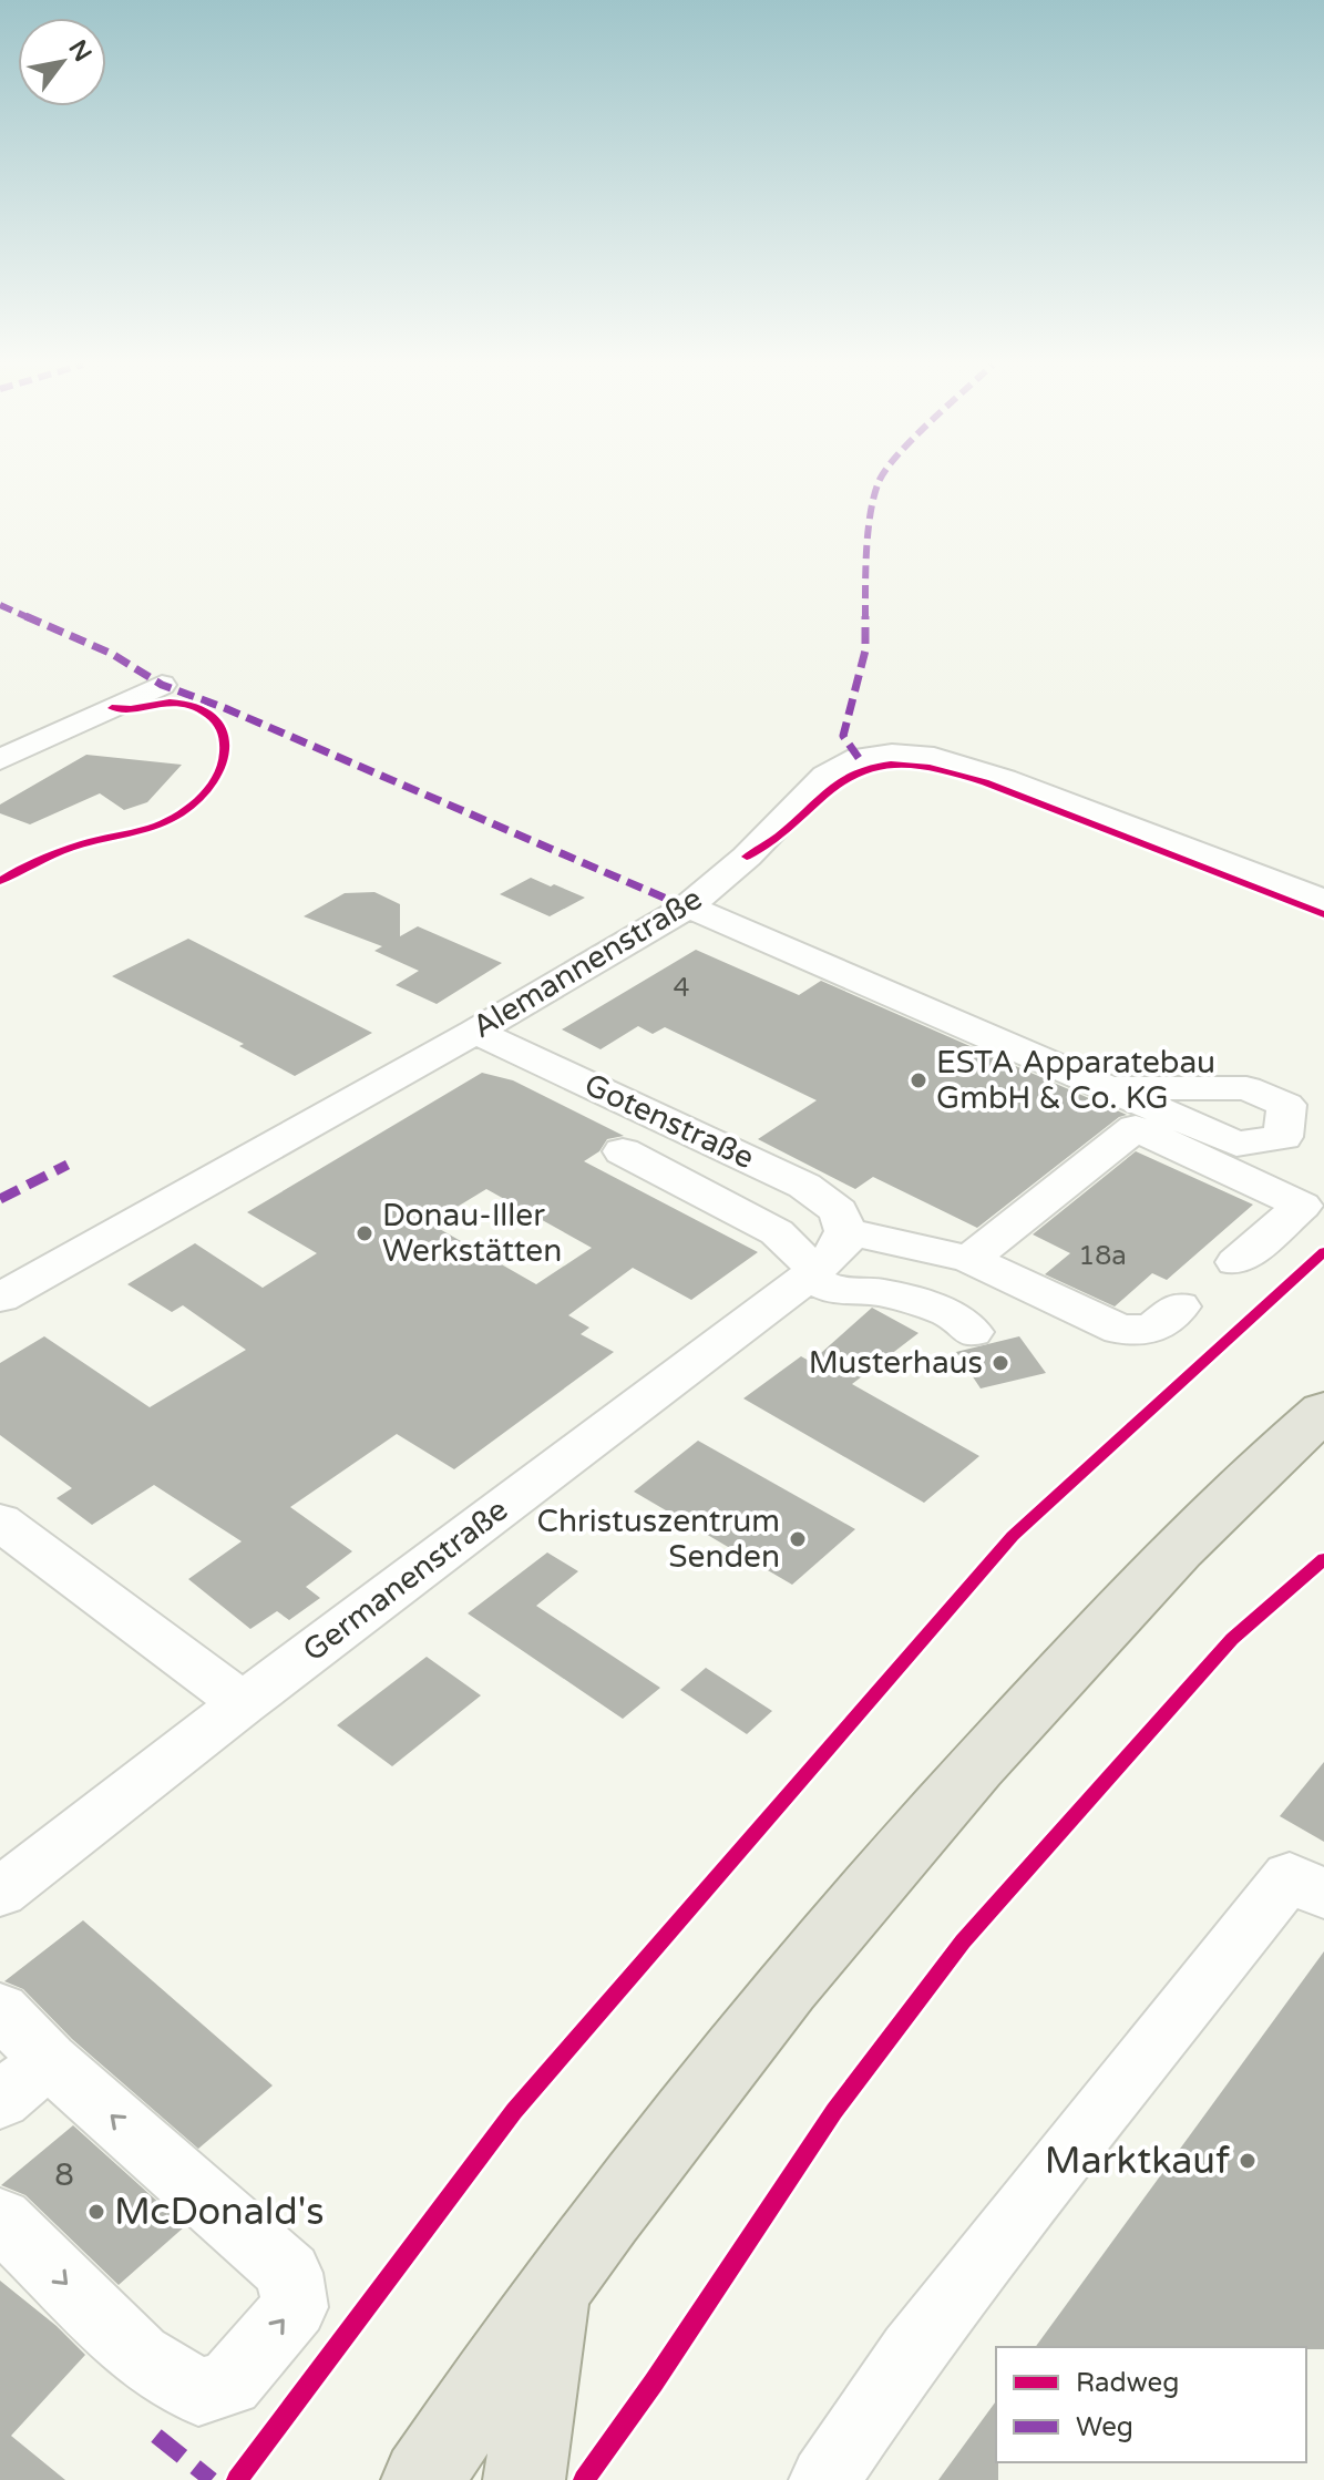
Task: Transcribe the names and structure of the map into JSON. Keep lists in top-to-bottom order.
{
  "streets": {
    "street": ["Alemannenstraße", "Gotenstraße", "Germanenstraße"]
  },
  "crossings": [
    ["Alemannenstraße", "Gotenstraße"],
    ["Gotenstraße", "Germanenstraße"]
  ],
  "places": [
    "ESTA Apparatebau GmbH & Co. KG",
    "Donau-Iller Werkstätten",
    "Musterhaus",
    "Christuszentrum Senden",
    "Marktkauf",
    "McDonald's"
  ],
  "house_numbers": ["4", "18a", "8"],
  "legend": ["Radweg", "Weg"],
  "north": "top right"
}
